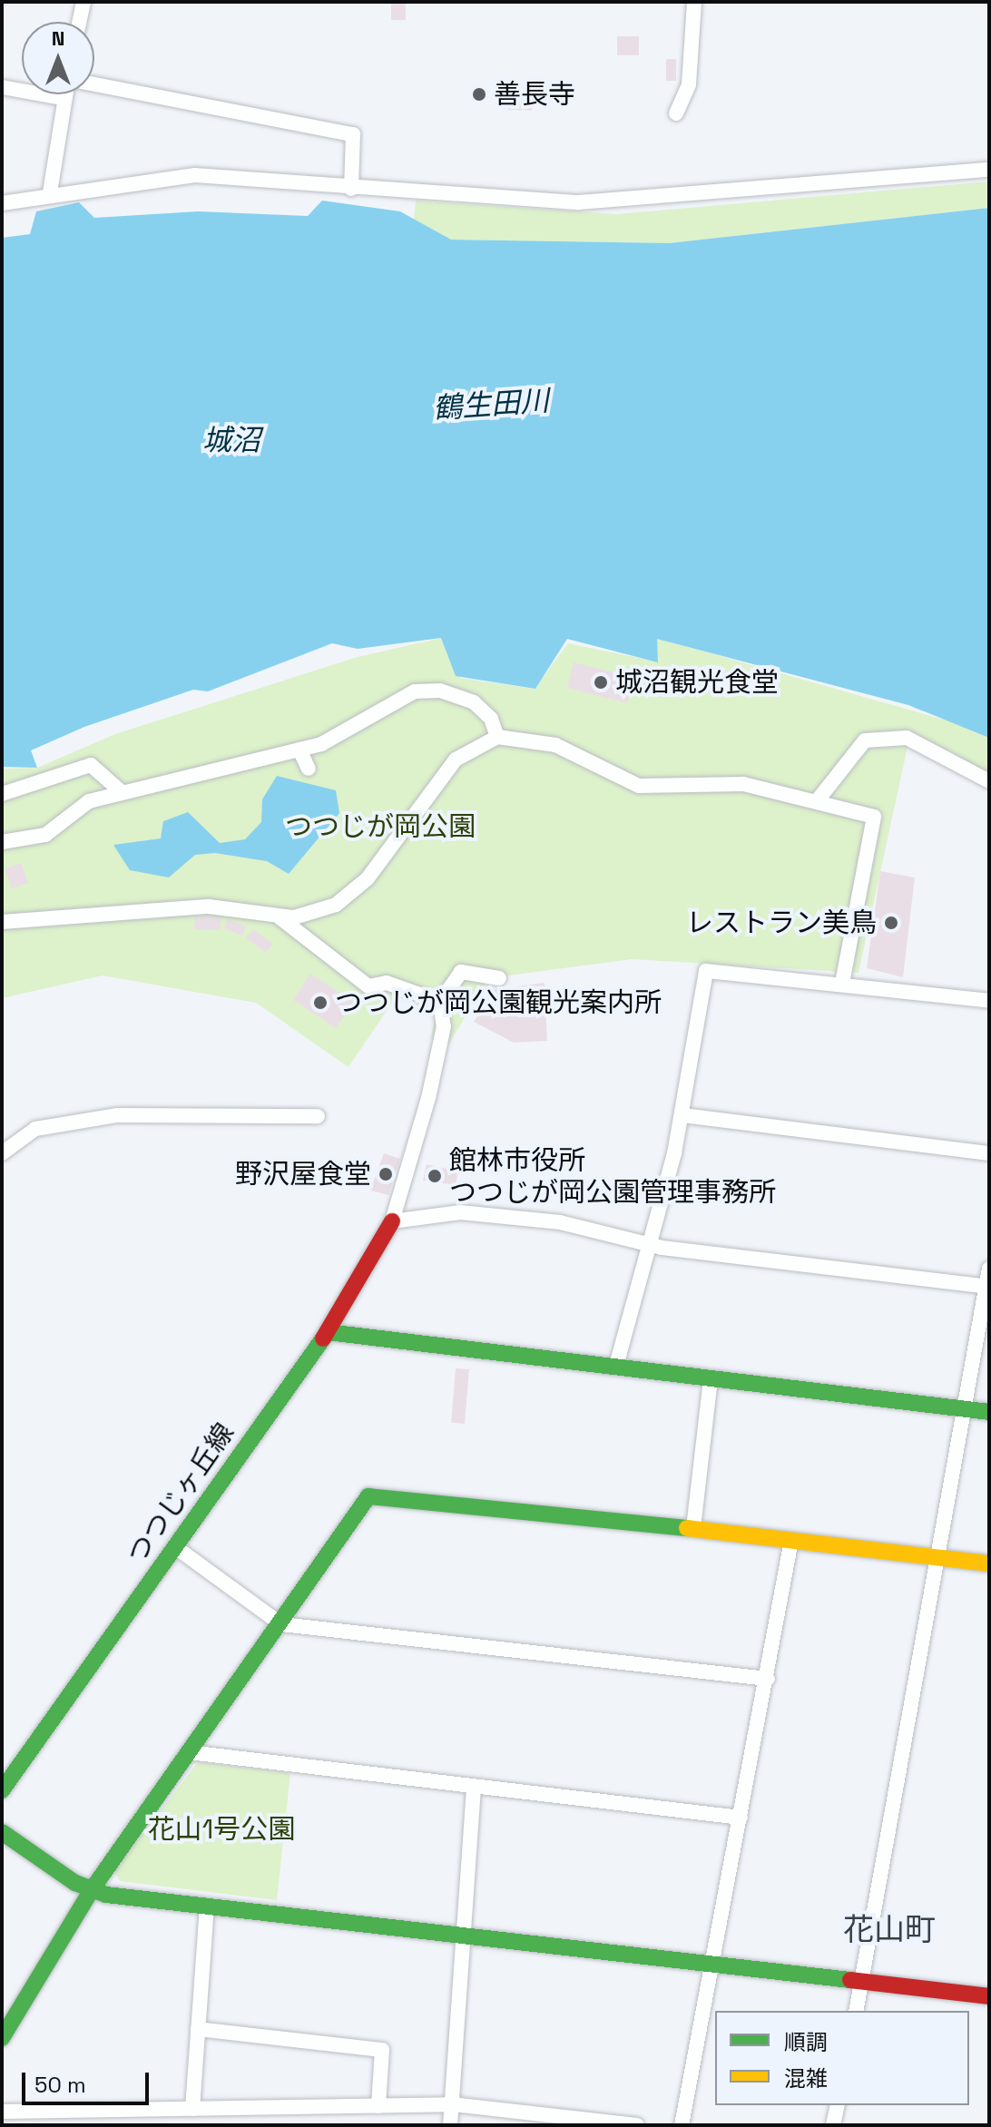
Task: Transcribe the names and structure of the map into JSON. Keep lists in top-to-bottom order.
{
  "streets": {
    "street": ["つつじヶ丘線"]
  },
  "districts": ["花山町"],
  "water": ["鶴生田川", "城沼"],
  "parks": ["つつじが岡公園", "花山1号公園"],
  "places": [
    "善長寺",
    "城沼観光食堂",
    "レストラン美鳥",
    "つつじが岡公園観光案内所",
    "野沢屋食堂",
    "館林市役所 つつじが岡公園管理事務所"
  ],
  "legend": ["順調", "混雑"],
  "scale_bar": "50 m",
  "north": "top"
}
